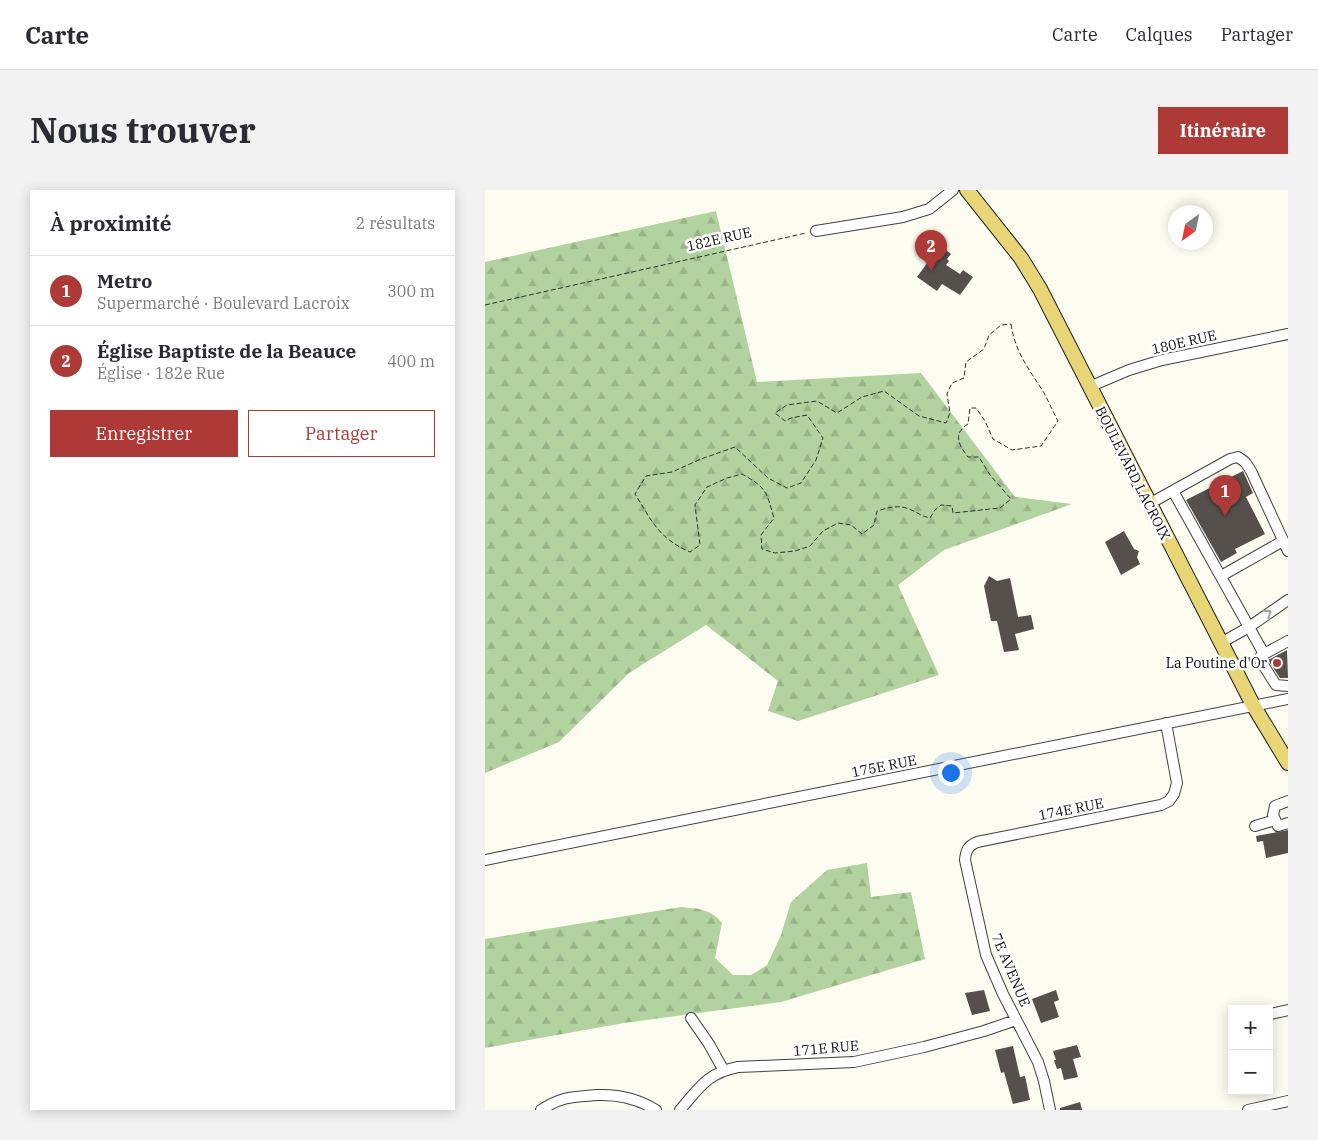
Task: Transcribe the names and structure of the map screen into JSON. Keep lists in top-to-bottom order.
{
  "streets": {
    "main road": ["BOULEVARD LACROIX"],
    "street": [
      "180E RUE",
      "175E RUE",
      "174E RUE",
      "7E AVENUE",
      "171E RUE"
    ],
    "path": ["182E RUE"]
  },
  "crossings": [
    ["180E RUE", "BOULEVARD LACROIX"],
    ["BOULEVARD LACROIX", "175E RUE"],
    ["175E RUE", "174E RUE"],
    ["174E RUE", "7E AVENUE"],
    ["7E AVENUE", "171E RUE"]
  ],
  "places": ["La Poutine d'Or"],
  "north": "bottom left",
  "page": {
    "header": "Carte",
    "nav": ["Carte", "Calques", "Partager"],
    "title": "Nous trouver",
    "buttons": [
      "Itinéraire",
      ["Enregistrer", "Partager"]
    ],
    "heading": ["À proximité", "2 résultats"],
    "pins": ["2", "1"],
    "list": [
      {
        "mark": "1",
        "name": "Metro",
        "note": "Supermarché · Boulevard Lacroix",
        "value": "300 m"
      },
      {
        "mark": "2",
        "name": "Église Baptiste de la Beauce",
        "note": "Église · 182e Rue",
        "value": "400 m"
      }
    ],
    "map_buttons": ["+", "−"]
  }
}
